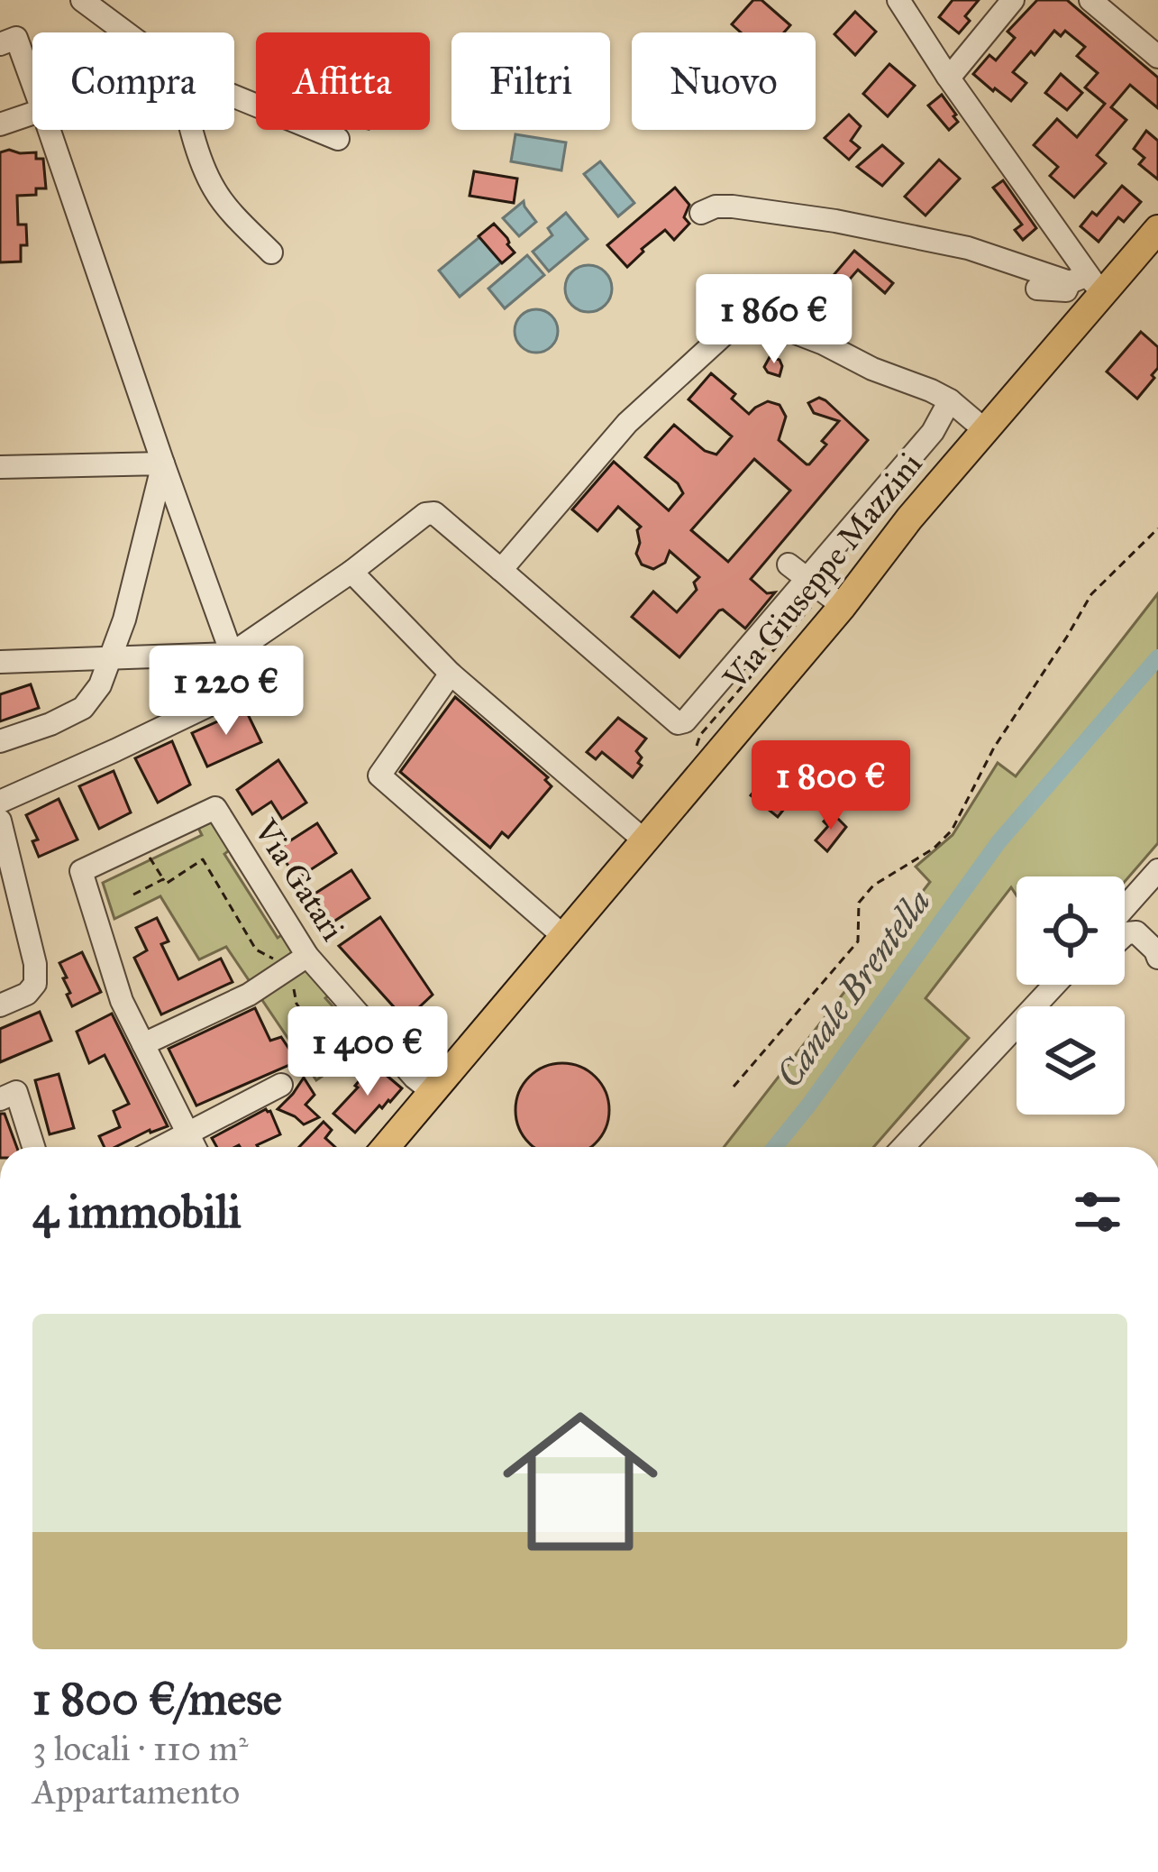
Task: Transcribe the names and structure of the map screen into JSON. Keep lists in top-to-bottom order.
{
  "streets": {
    "main road": ["Via Giuseppe Mazzini"],
    "street": ["Via Gatari"]
  },
  "crossings": [
    ["Via Giuseppe Mazzini", "Via Gatari"]
  ],
  "water": ["Canale Brentella"],
  "page": {
    "chip": [
      "Compra",
      "Affitta",
      "Filtri",
      "Nuovo"
    ],
    "price": [
      "1 860 €",
      "1 220 €",
      "1 800 €",
      "1 400 €"
    ],
    "heading": "4 immobili",
    "list": [
      {
        "name": "1 800 €/mese",
        "note": "3 locali · 110 m² · Appartamento"
      }
    ]
  }
}
